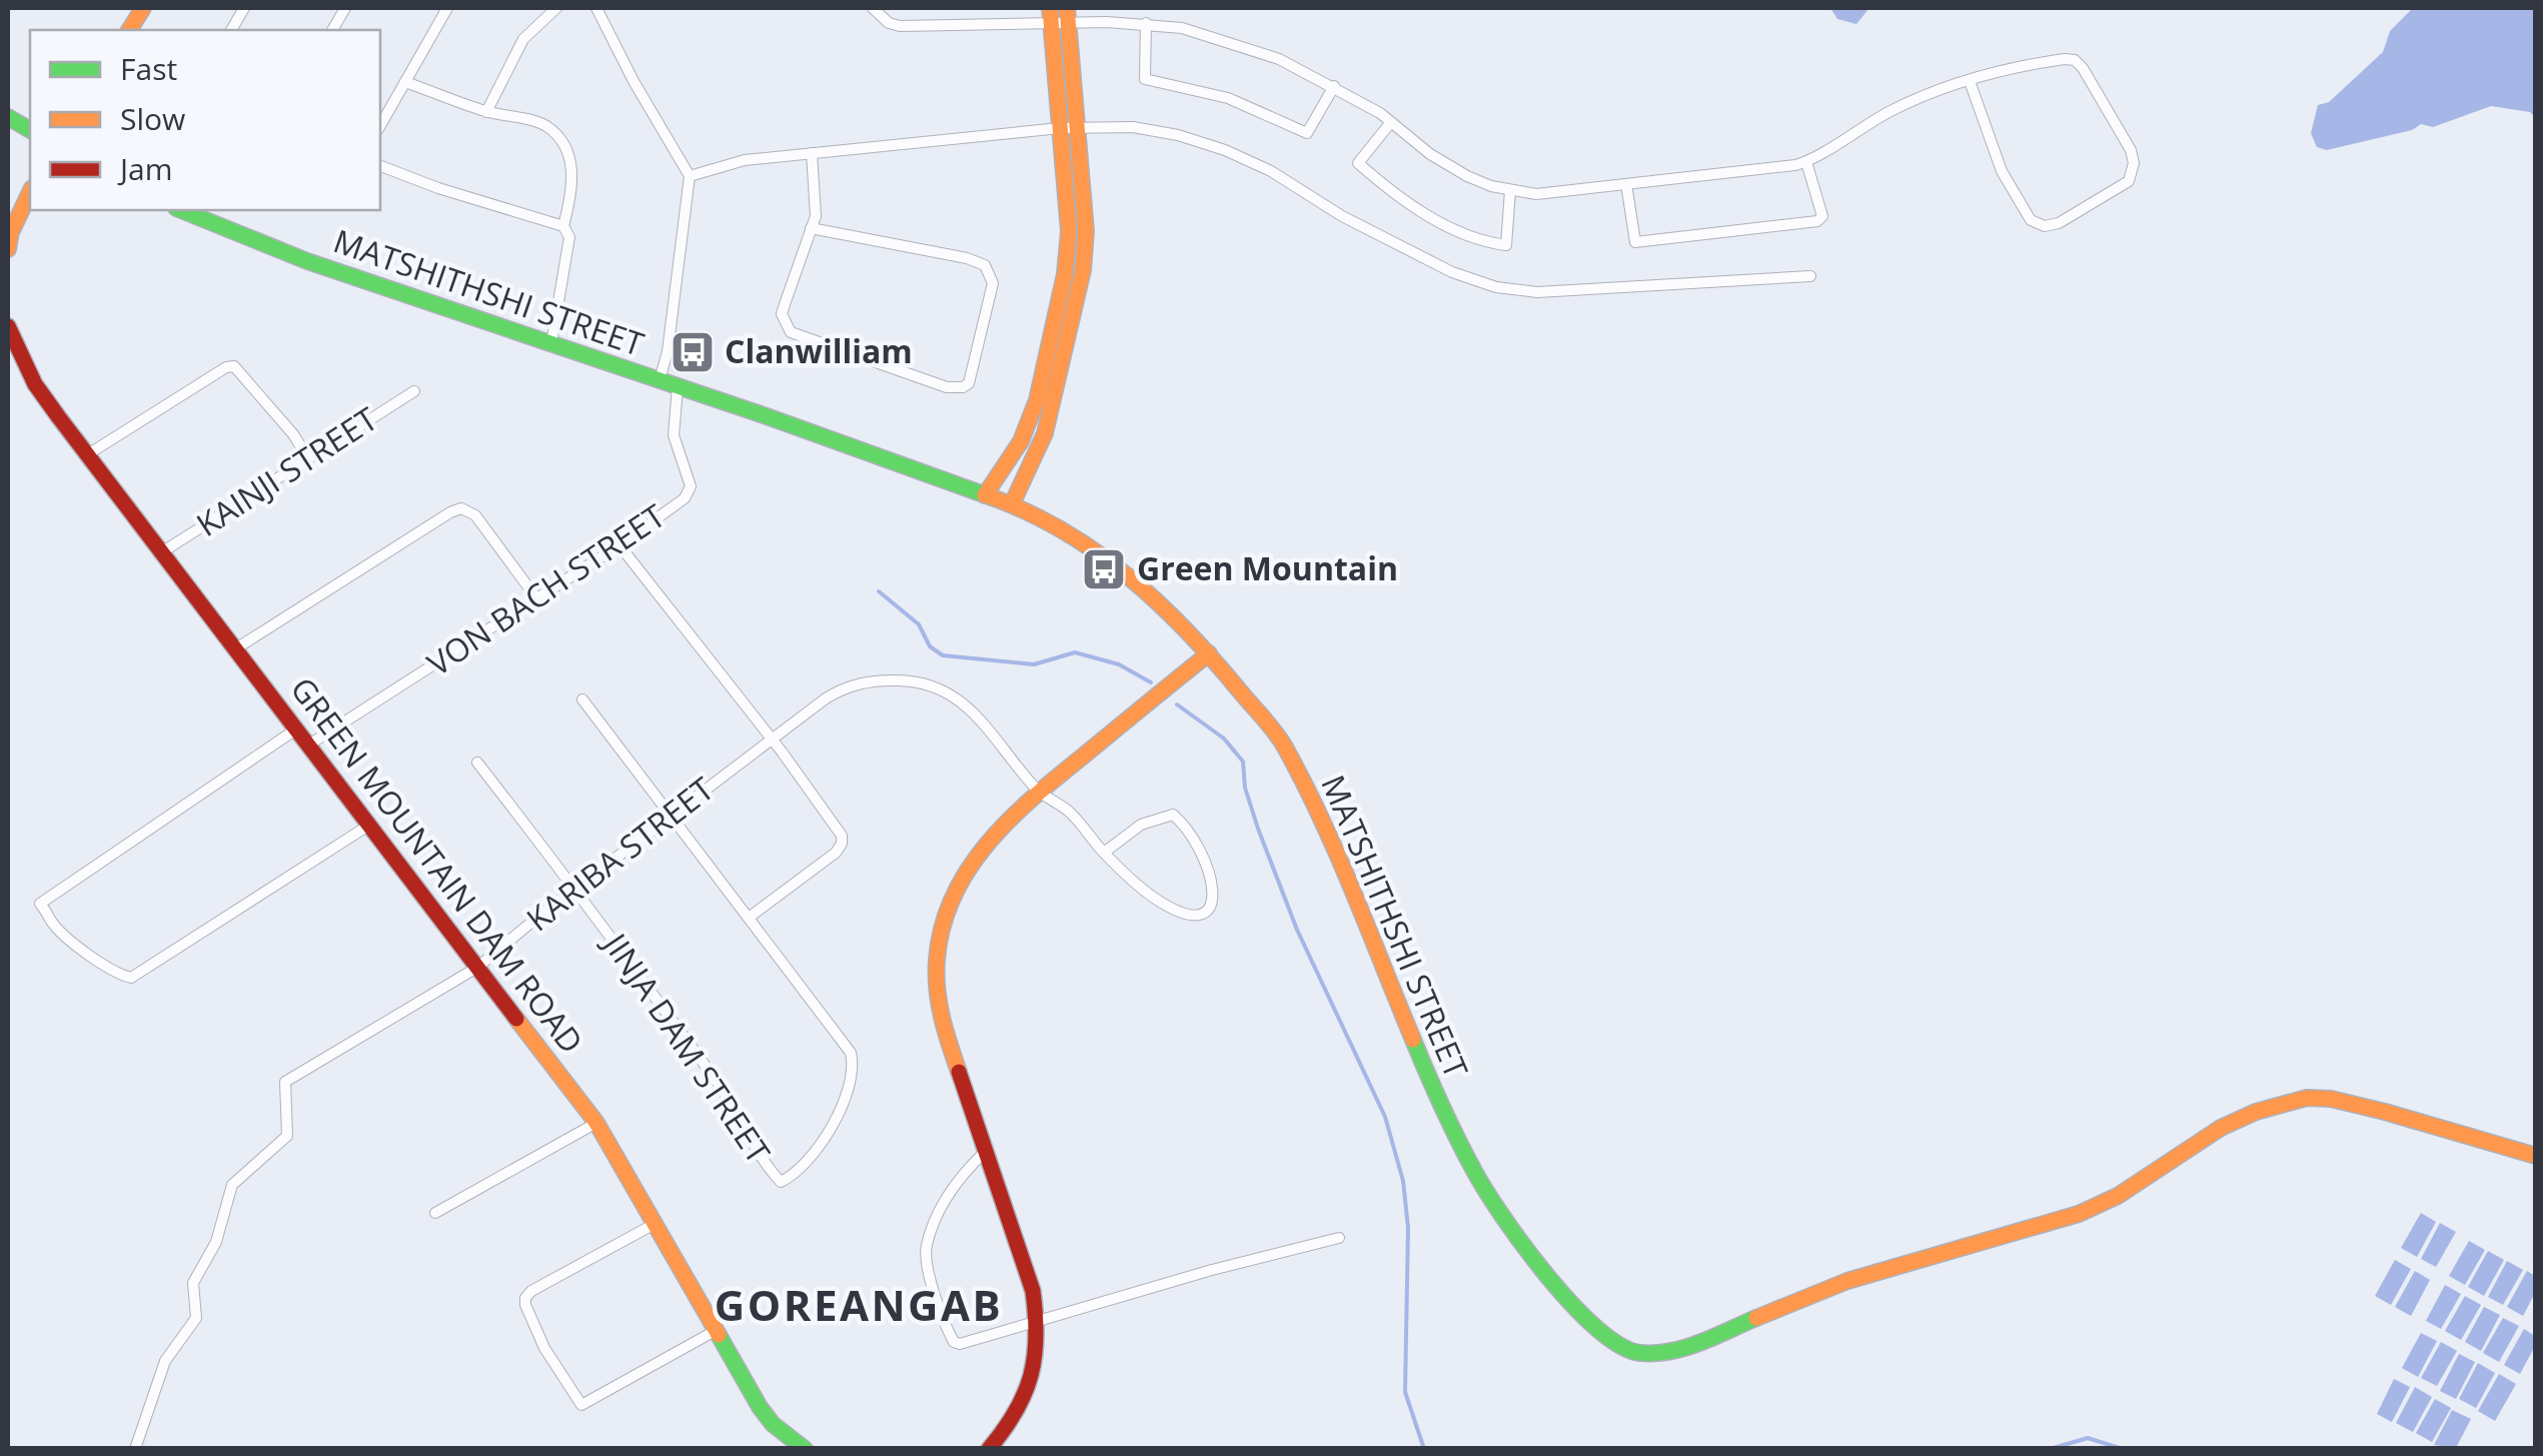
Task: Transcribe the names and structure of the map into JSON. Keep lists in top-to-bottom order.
{
  "streets": {
    "street": [
      "MATSHITHSHI STREET",
      "KAINJI STREET",
      "VON BACH STREET",
      "KARIBA STREET",
      "GREEN MOUNTAIN DAM ROAD",
      "JINJA DAM STREET"
    ]
  },
  "crossings": [
    ["MATSHITHSHI STREET", "VON BACH STREET"],
    ["KAINJI STREET", "GREEN MOUNTAIN DAM ROAD"],
    ["VON BACH STREET", "GREEN MOUNTAIN DAM ROAD"],
    ["KARIBA STREET", "GREEN MOUNTAIN DAM ROAD"],
    ["KARIBA STREET", "JINJA DAM STREET"]
  ],
  "districts": ["GOREANGAB"],
  "places": {
    "bus stop": ["Clanwilliam", "Green Mountain"]
  },
  "legend": ["Fast", "Slow", "Jam"]
}
